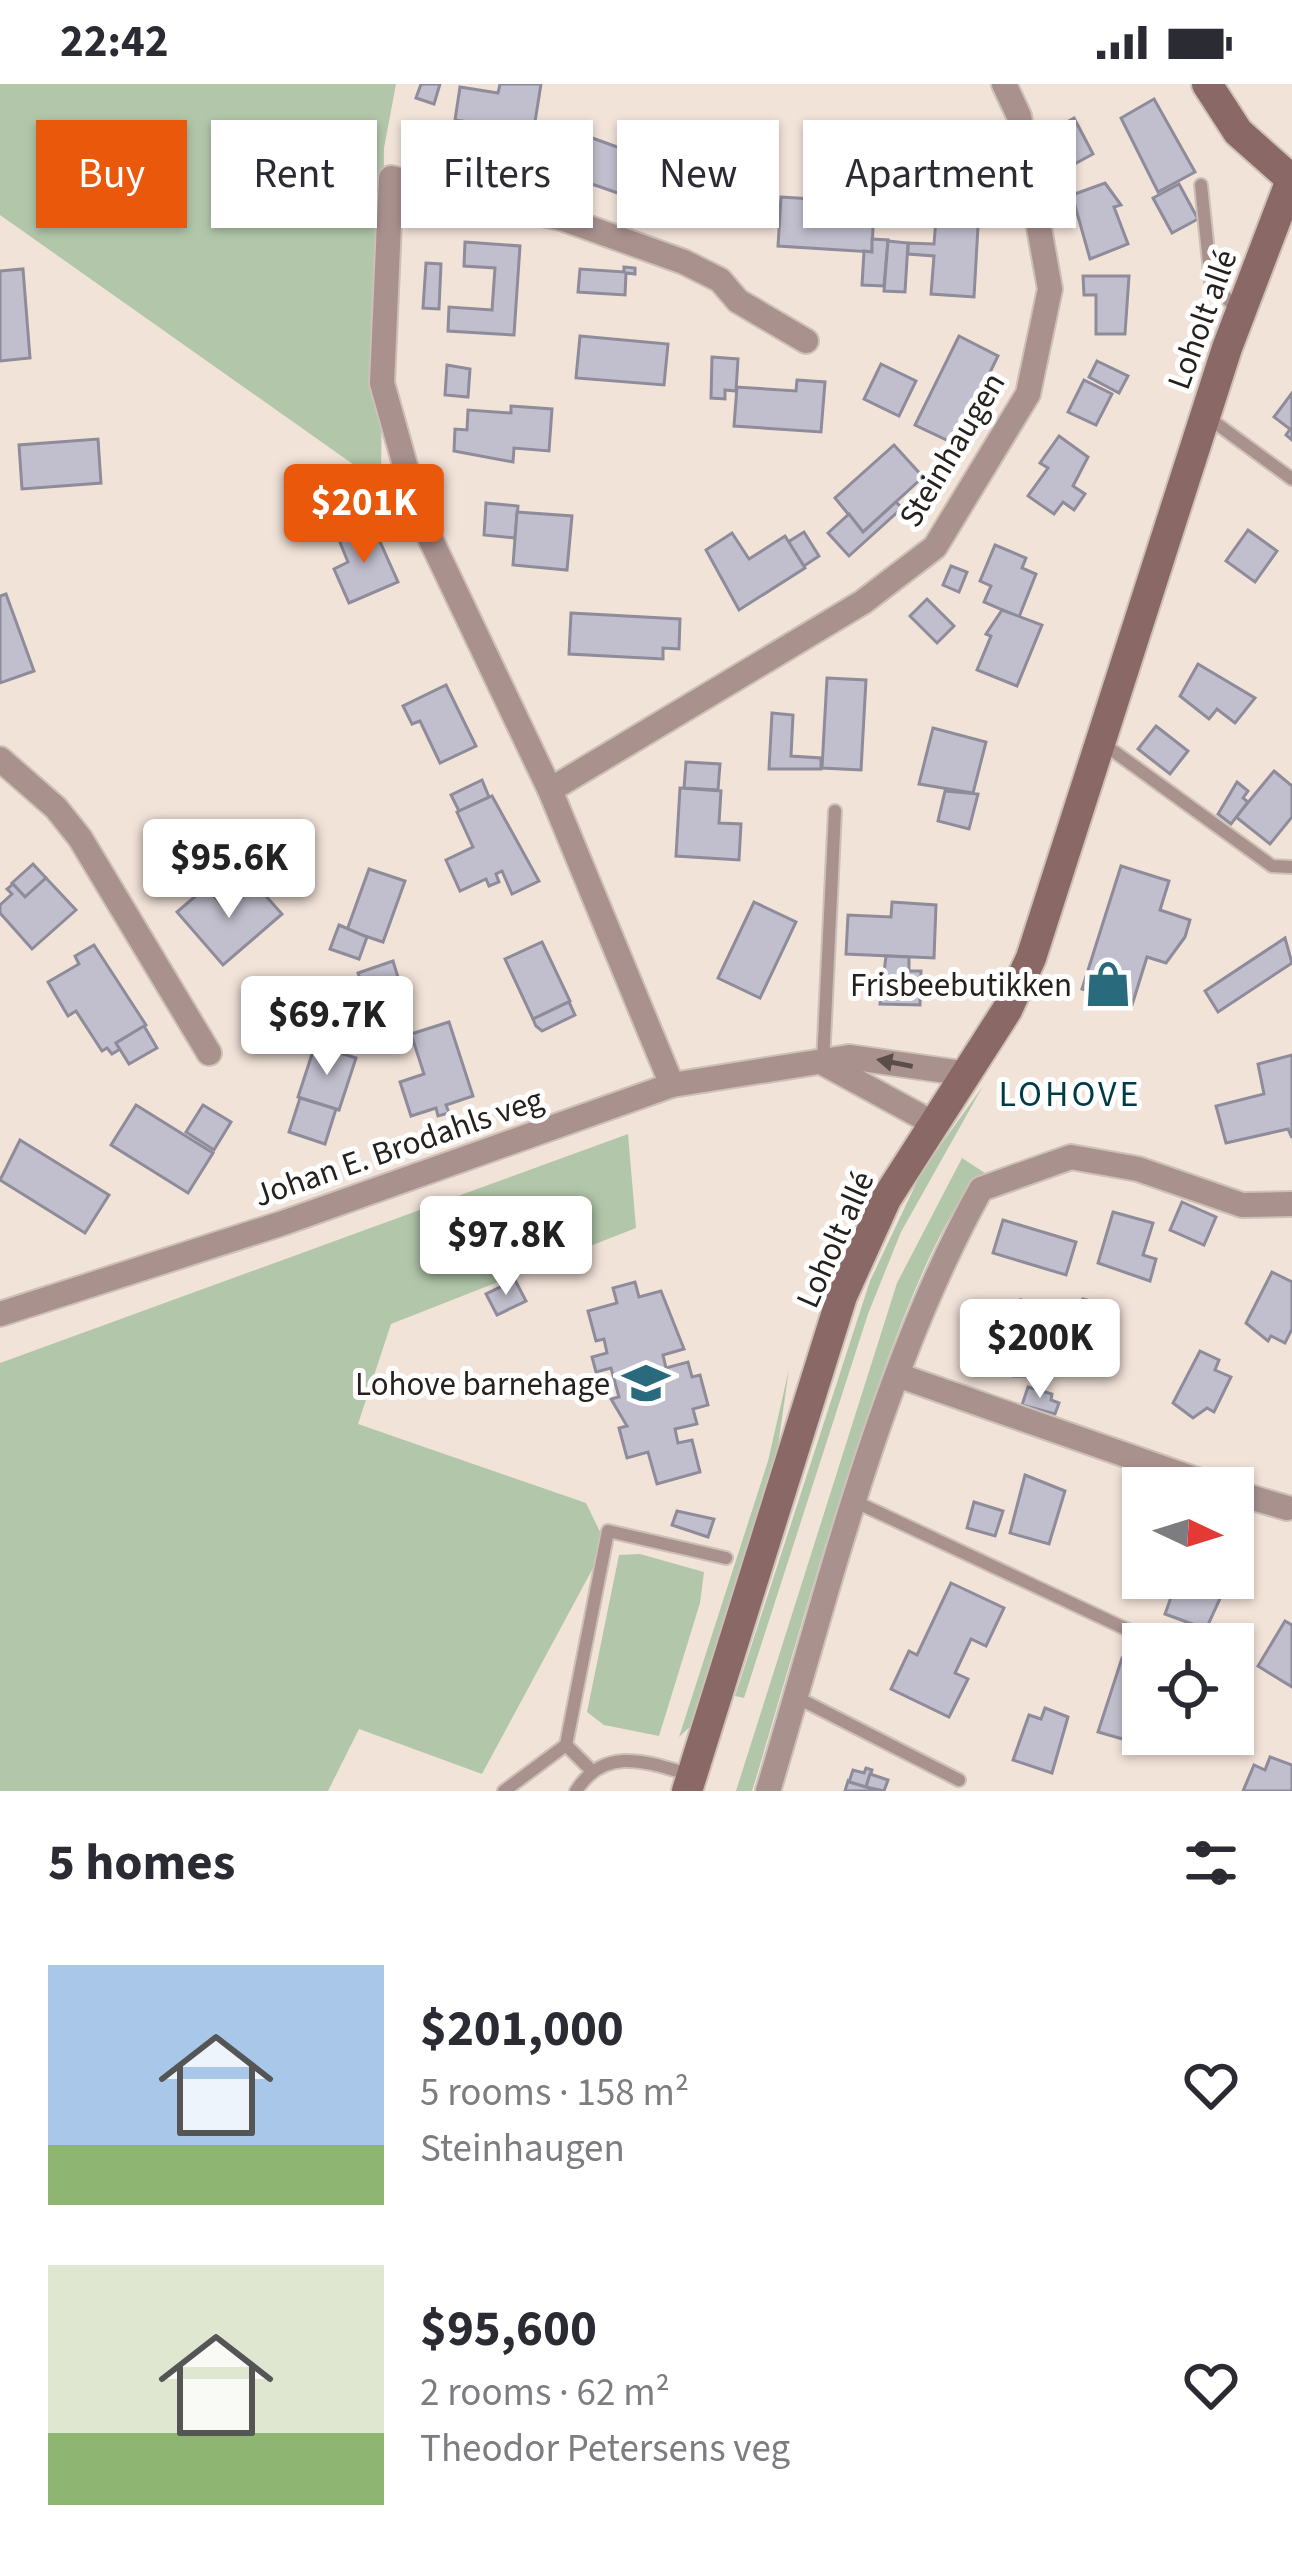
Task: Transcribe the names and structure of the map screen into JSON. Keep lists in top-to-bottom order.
{
  "streets": {
    "street": ["Loholt allé", "Steinhaugen", "Johan E. Brodahls veg"]
  },
  "crossings": [
    ["Loholt allé", "Johan E. Brodahls veg"]
  ],
  "districts": ["LOHOVE"],
  "places": {
    "shop": ["Frisbeebutikken"],
    "school or university": ["Lohove barnehage"]
  },
  "north": "right",
  "page": {
    "status": "22:42",
    "chip": [
      "Buy",
      "Rent",
      "Filters",
      "New",
      "Apartment"
    ],
    "price": [
      "$201K",
      "$95.6K",
      "$69.7K",
      "$97.8K",
      "$200K"
    ],
    "heading": "5 homes",
    "list": [
      {
        "name": "$201,000",
        "note": "5 rooms · 158 m² · Steinhaugen"
      },
      {
        "name": "$95,600",
        "note": "2 rooms · 62 m² · Theodor Petersens veg"
      }
    ]
  }
}
